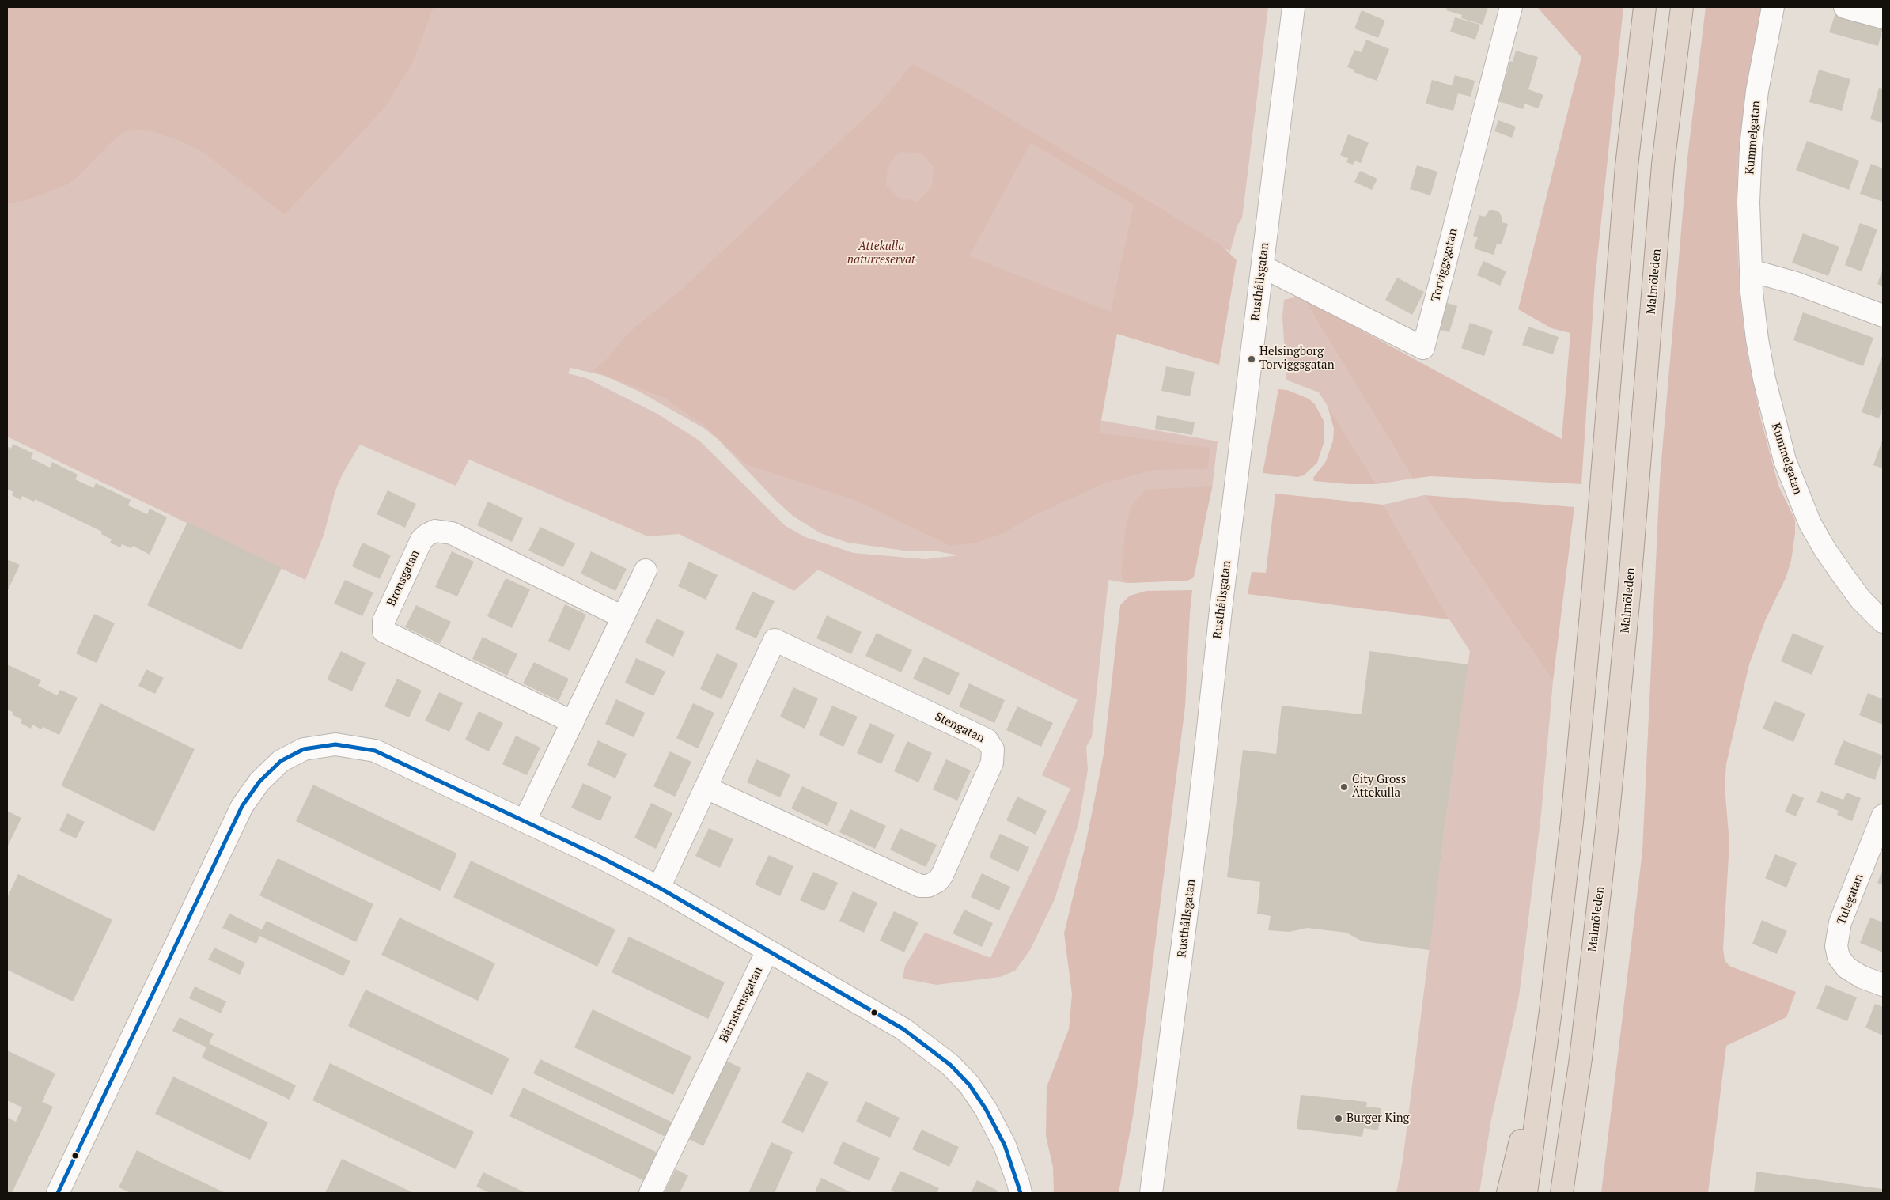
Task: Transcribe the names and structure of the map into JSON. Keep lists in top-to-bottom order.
{
  "streets": {
    "highway": ["Malmöleden"],
    "street": [
      "Kummelgatan",
      "Torviggsgatan",
      "Rusthållsgatan",
      "Bronsgatan",
      "Stengatan",
      "Tulegatan",
      "Bärnstensgatan"
    ]
  },
  "crossings": [
    ["Torviggsgatan", "Rusthållsgatan"]
  ],
  "parks": ["Ättekulla naturreservat"],
  "places": ["Helsingborg Torviggsgatan", "City Gross Ättekulla", "Burger King"]
}
